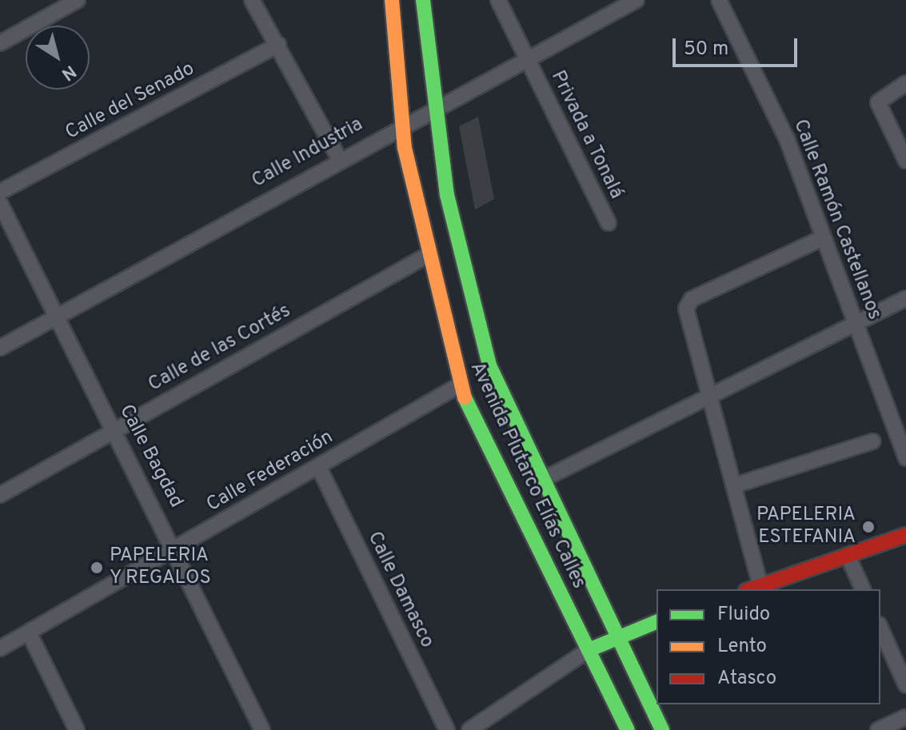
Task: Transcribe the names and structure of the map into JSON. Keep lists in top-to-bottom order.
{
  "streets": {
    "main road": ["Avenida Plutarco Elías Calles"],
    "street": [
      "Calle del Senado",
      "Privada a Tonalá",
      "Calle Industria",
      "Calle Ramón Castellanos",
      "Calle de las Cortés",
      "Calle Bagdad",
      "Calle Federación",
      "Calle Damasco"
    ]
  },
  "crossings": [
    ["Privada a Tonalá", "Calle Industria"],
    ["Calle Industria", "Calle Bagdad"],
    ["Calle Industria", "Avenida Plutarco Elías Calles"],
    ["Calle de las Cortés", "Calle Bagdad"],
    ["Calle de las Cortés", "Avenida Plutarco Elías Calles"],
    ["Calle Bagdad", "Calle Federación"],
    ["Calle Federación", "Avenida Plutarco Elías Calles"],
    ["Calle Federación", "Calle Damasco"]
  ],
  "places": ["PAPELERIA ESTEFANIA", "PAPELERIA Y REGALOS"],
  "legend": ["Fluido", "Lento", "Atasco"],
  "scale_bar": "50 m",
  "north": "bottom right"
}
